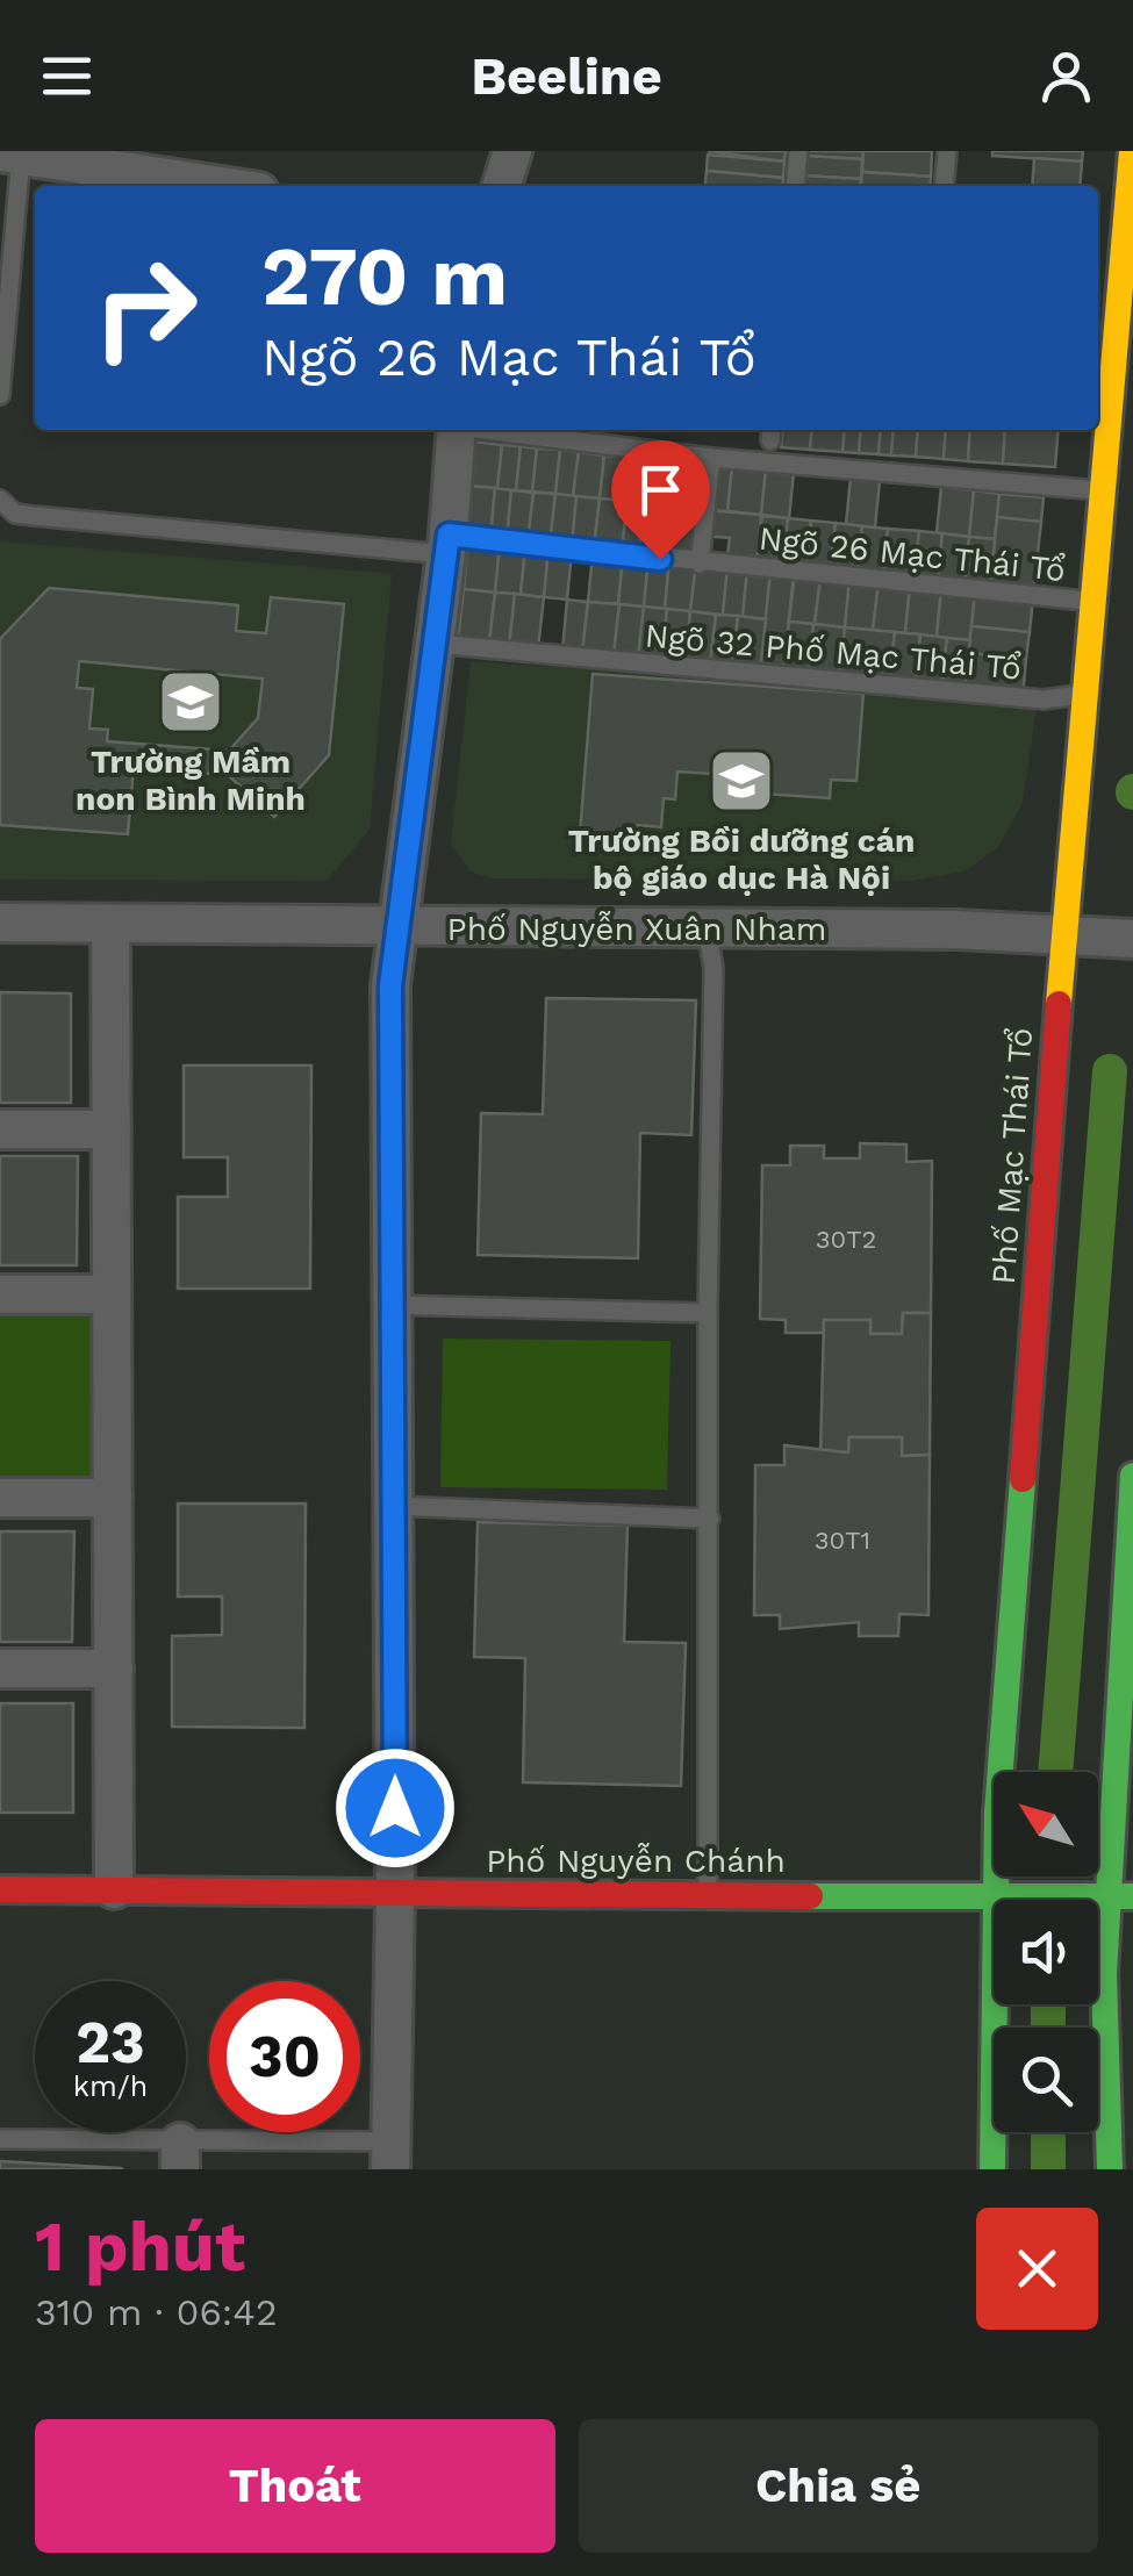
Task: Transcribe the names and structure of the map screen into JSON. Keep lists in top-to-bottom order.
{
  "streets": {
    "street": ["Phố Nguyễn Xuân Nham", "Phố Mạc Thái Tổ", "Phố Nguyễn Chánh"],
    "lane": ["Ngõ 26 Mạc Thái Tổ", "Ngõ 32 Phố Mạc Thái Tổ"]
  },
  "crossings": [
    ["Ngõ 26 Mạc Thái Tổ", "Phố Mạc Thái Tổ"],
    ["Ngõ 32 Phố Mạc Thái Tổ", "Phố Mạc Thái Tổ"],
    ["Phố Nguyễn Xuân Nham", "Phố Mạc Thái Tổ"],
    ["Phố Mạc Thái Tổ", "Phố Nguyễn Chánh"]
  ],
  "places": {
    "school or university": ["Trường Mầm non Bình Minh", "Trường Bồi dưỡng cán bộ giáo dục Hà Nội"]
  },
  "house_numbers": ["30T2", "30T1"],
  "north": "top left",
  "page": {
    "header": "Beeline",
    "turn": ["270 m", "Ngõ 26 Mạc Thái Tổ"],
    "speed": "23 km/h",
    "limit": "30",
    "heading": ["1 phút", "310 m · 06:42"],
    "buttons": ["Thoát", "Chia sẻ"]
  }
}
